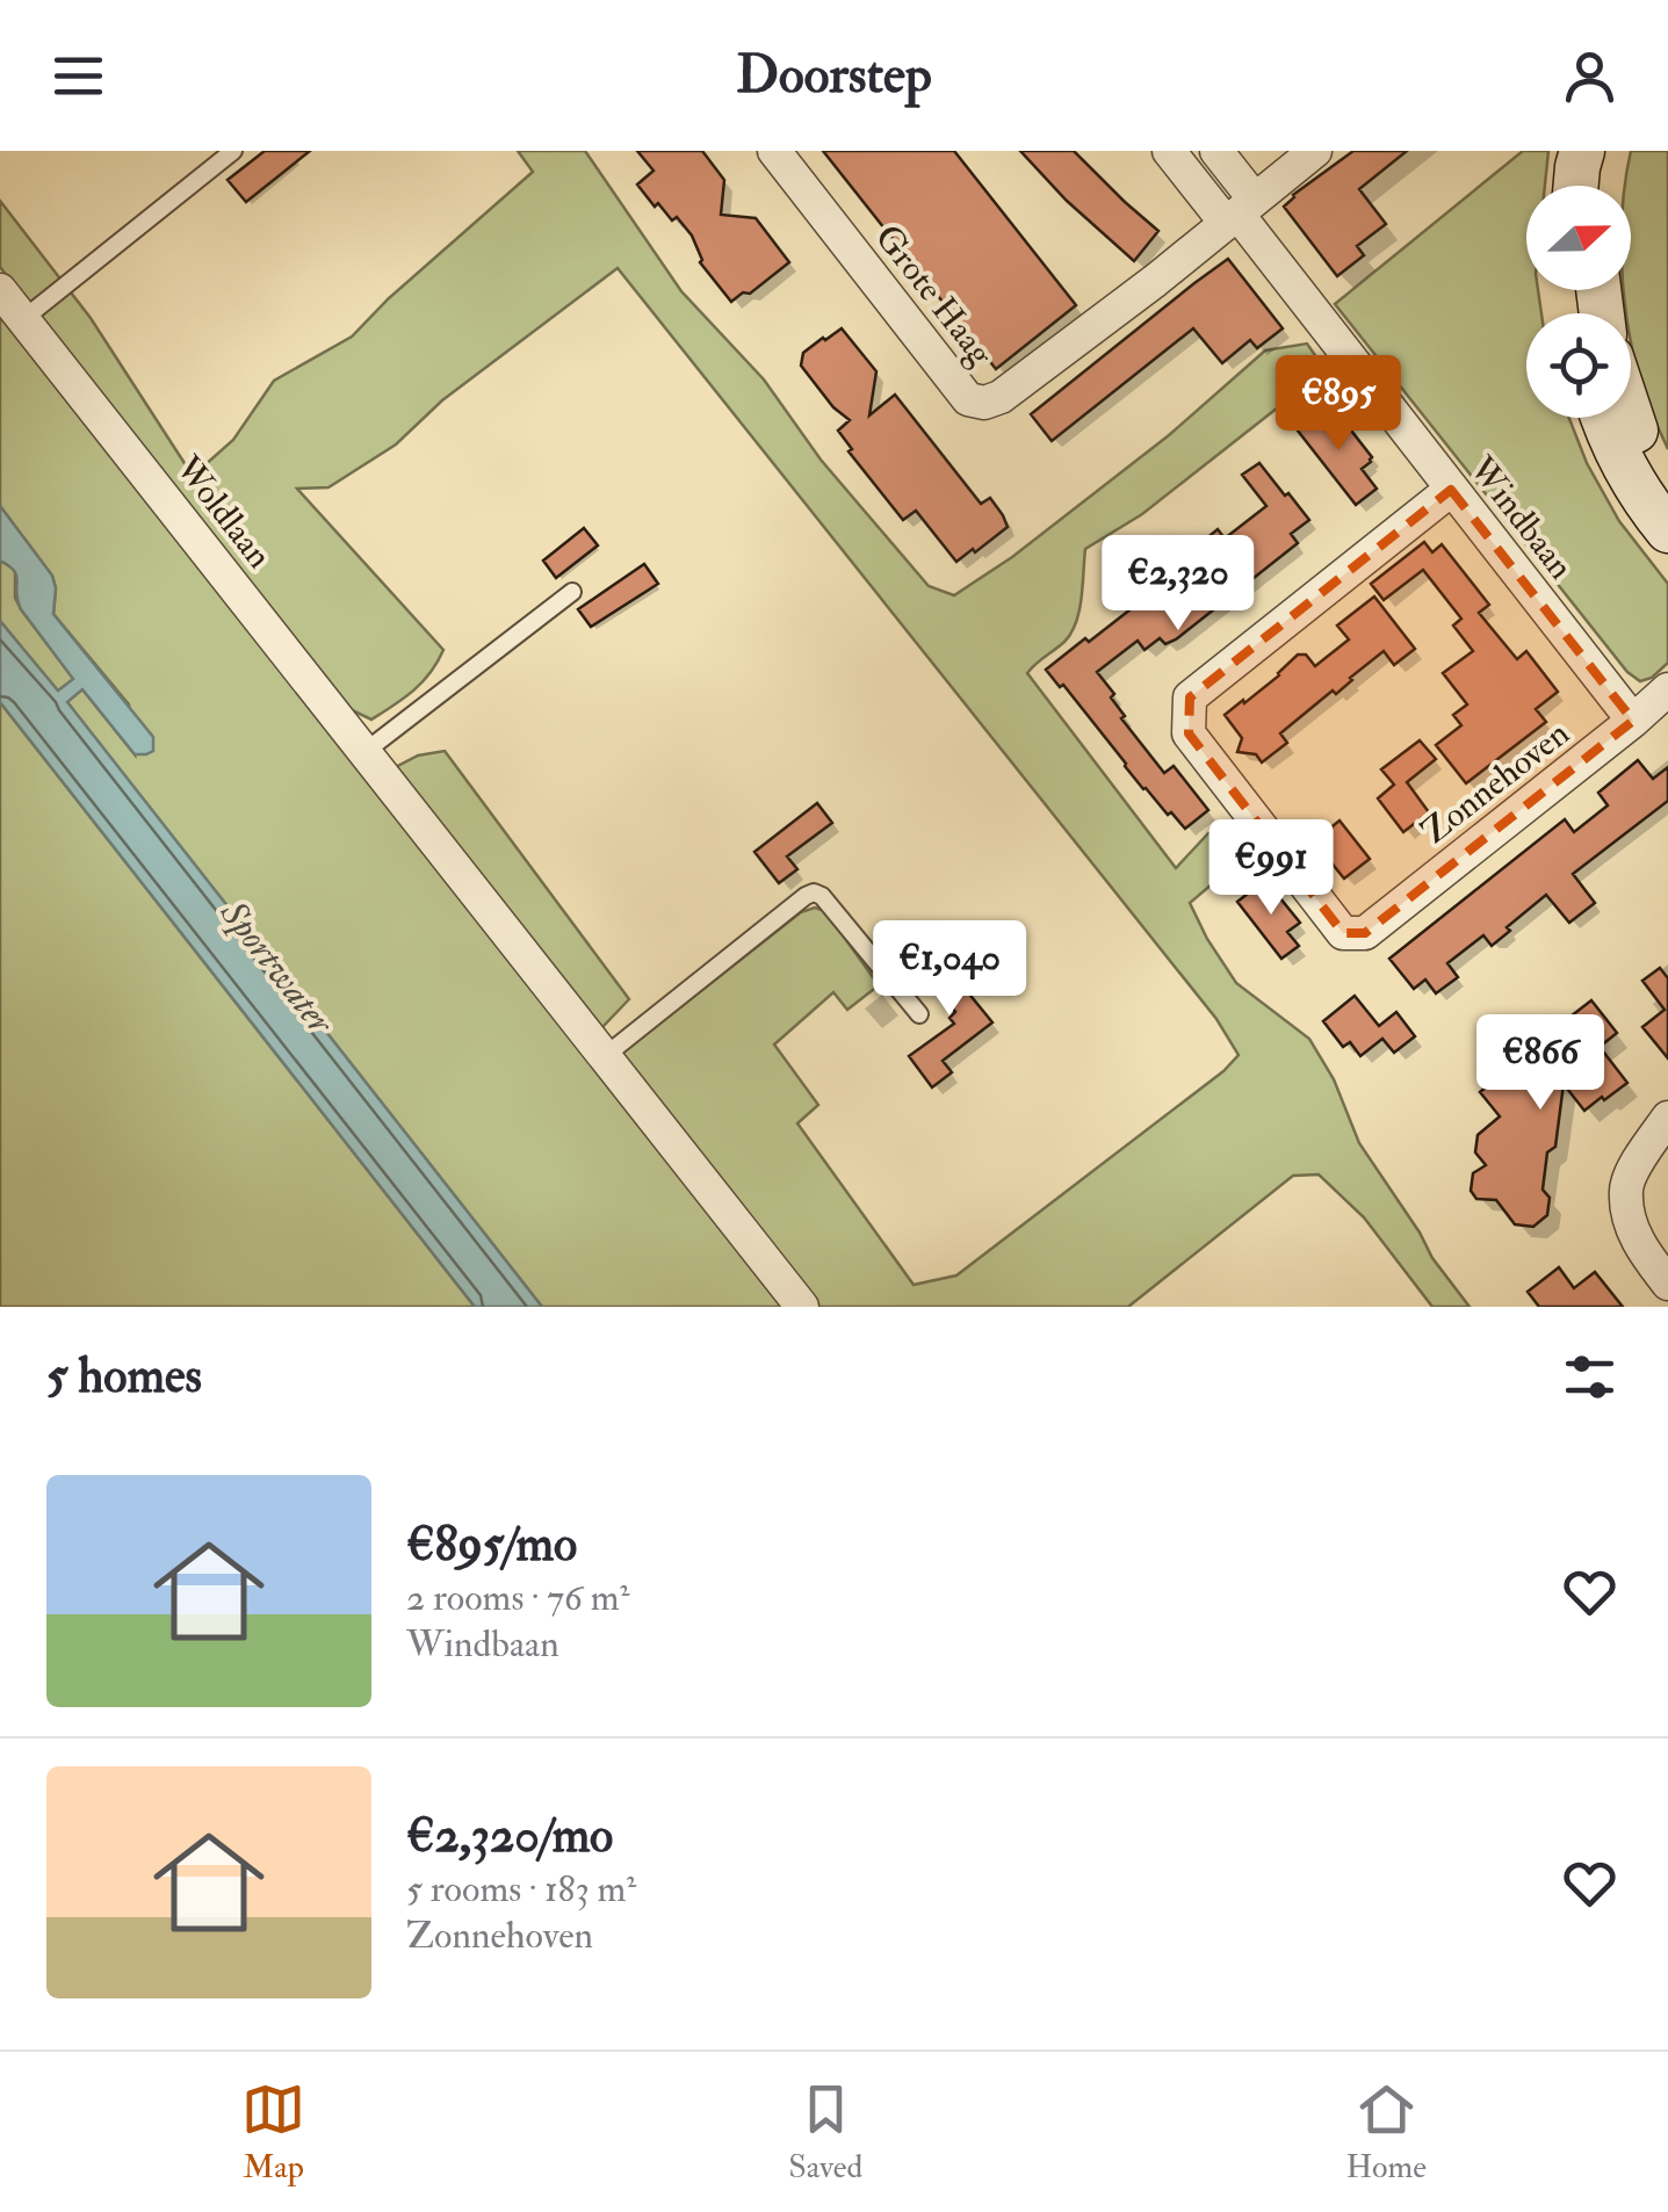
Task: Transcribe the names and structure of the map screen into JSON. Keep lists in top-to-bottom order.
{
  "streets": {
    "street": [
      "Grote Haag",
      "Woldlaan",
      "Windbaan",
      "Zonnehoven"
    ]
  },
  "crossings": [
    ["Grote Haag", "Windbaan"],
    ["Windbaan", "Zonnehoven"]
  ],
  "water": ["Sportwater"],
  "north": "right",
  "page": {
    "header": "Doorstep",
    "price": [
      "€895",
      "€2,320",
      "€991",
      "€1,040",
      "€866"
    ],
    "heading": "5 homes",
    "list": [
      {
        "name": "€895/mo",
        "note": "2 rooms · 76 m² · Windbaan"
      },
      {
        "name": "€2,320/mo",
        "note": "5 rooms · 183 m² · Zonnehoven"
      }
    ],
    "tabs": ["Map", "Saved", "Home"]
  }
}
